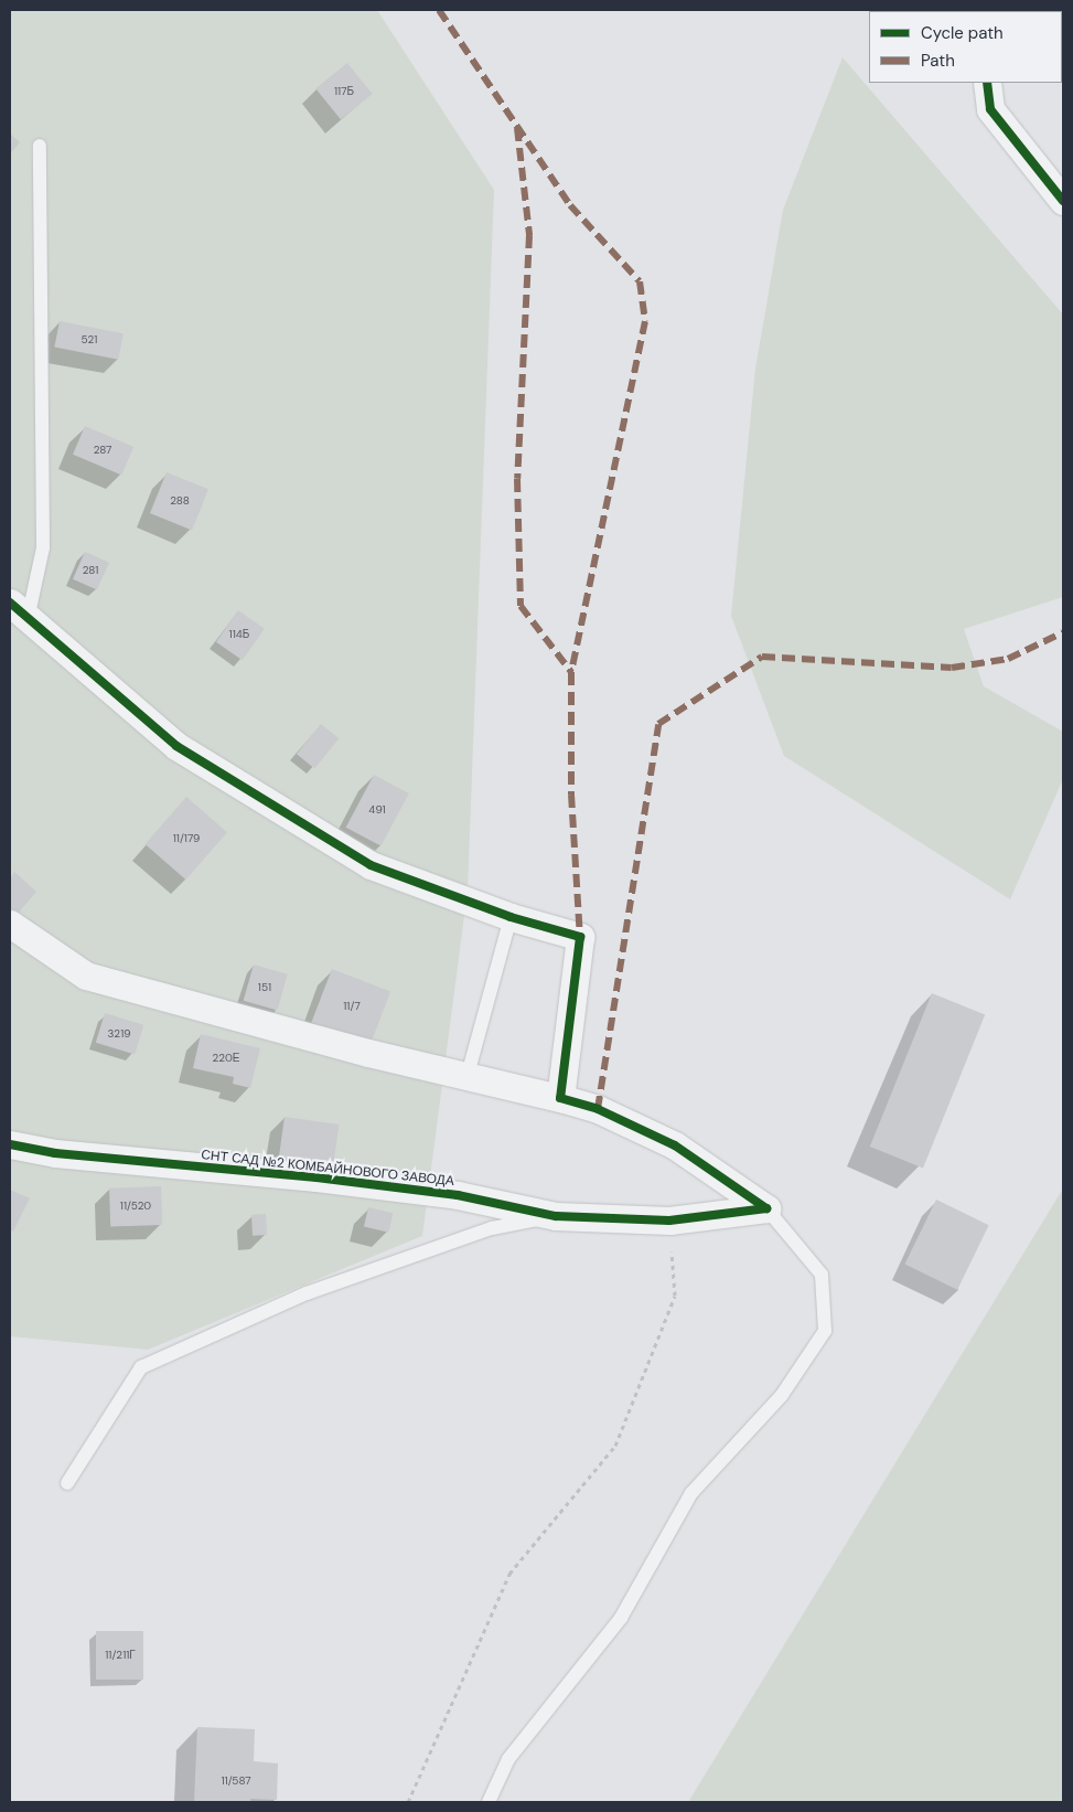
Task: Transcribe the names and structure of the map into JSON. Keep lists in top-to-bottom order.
{
  "streets": {
    "street": ["СНТ САД №2 КОМБАЙНОВОГО ЗАВОДА"]
  },
  "house_numbers": [
    "117Б",
    "521",
    "287",
    "288",
    "281",
    "114Б",
    "491",
    "11/179",
    "151",
    "11/7",
    "3219",
    "220Е",
    "11/520",
    "11/211Г",
    "11/587"
  ],
  "legend": ["Cycle path", "Path"]
}
